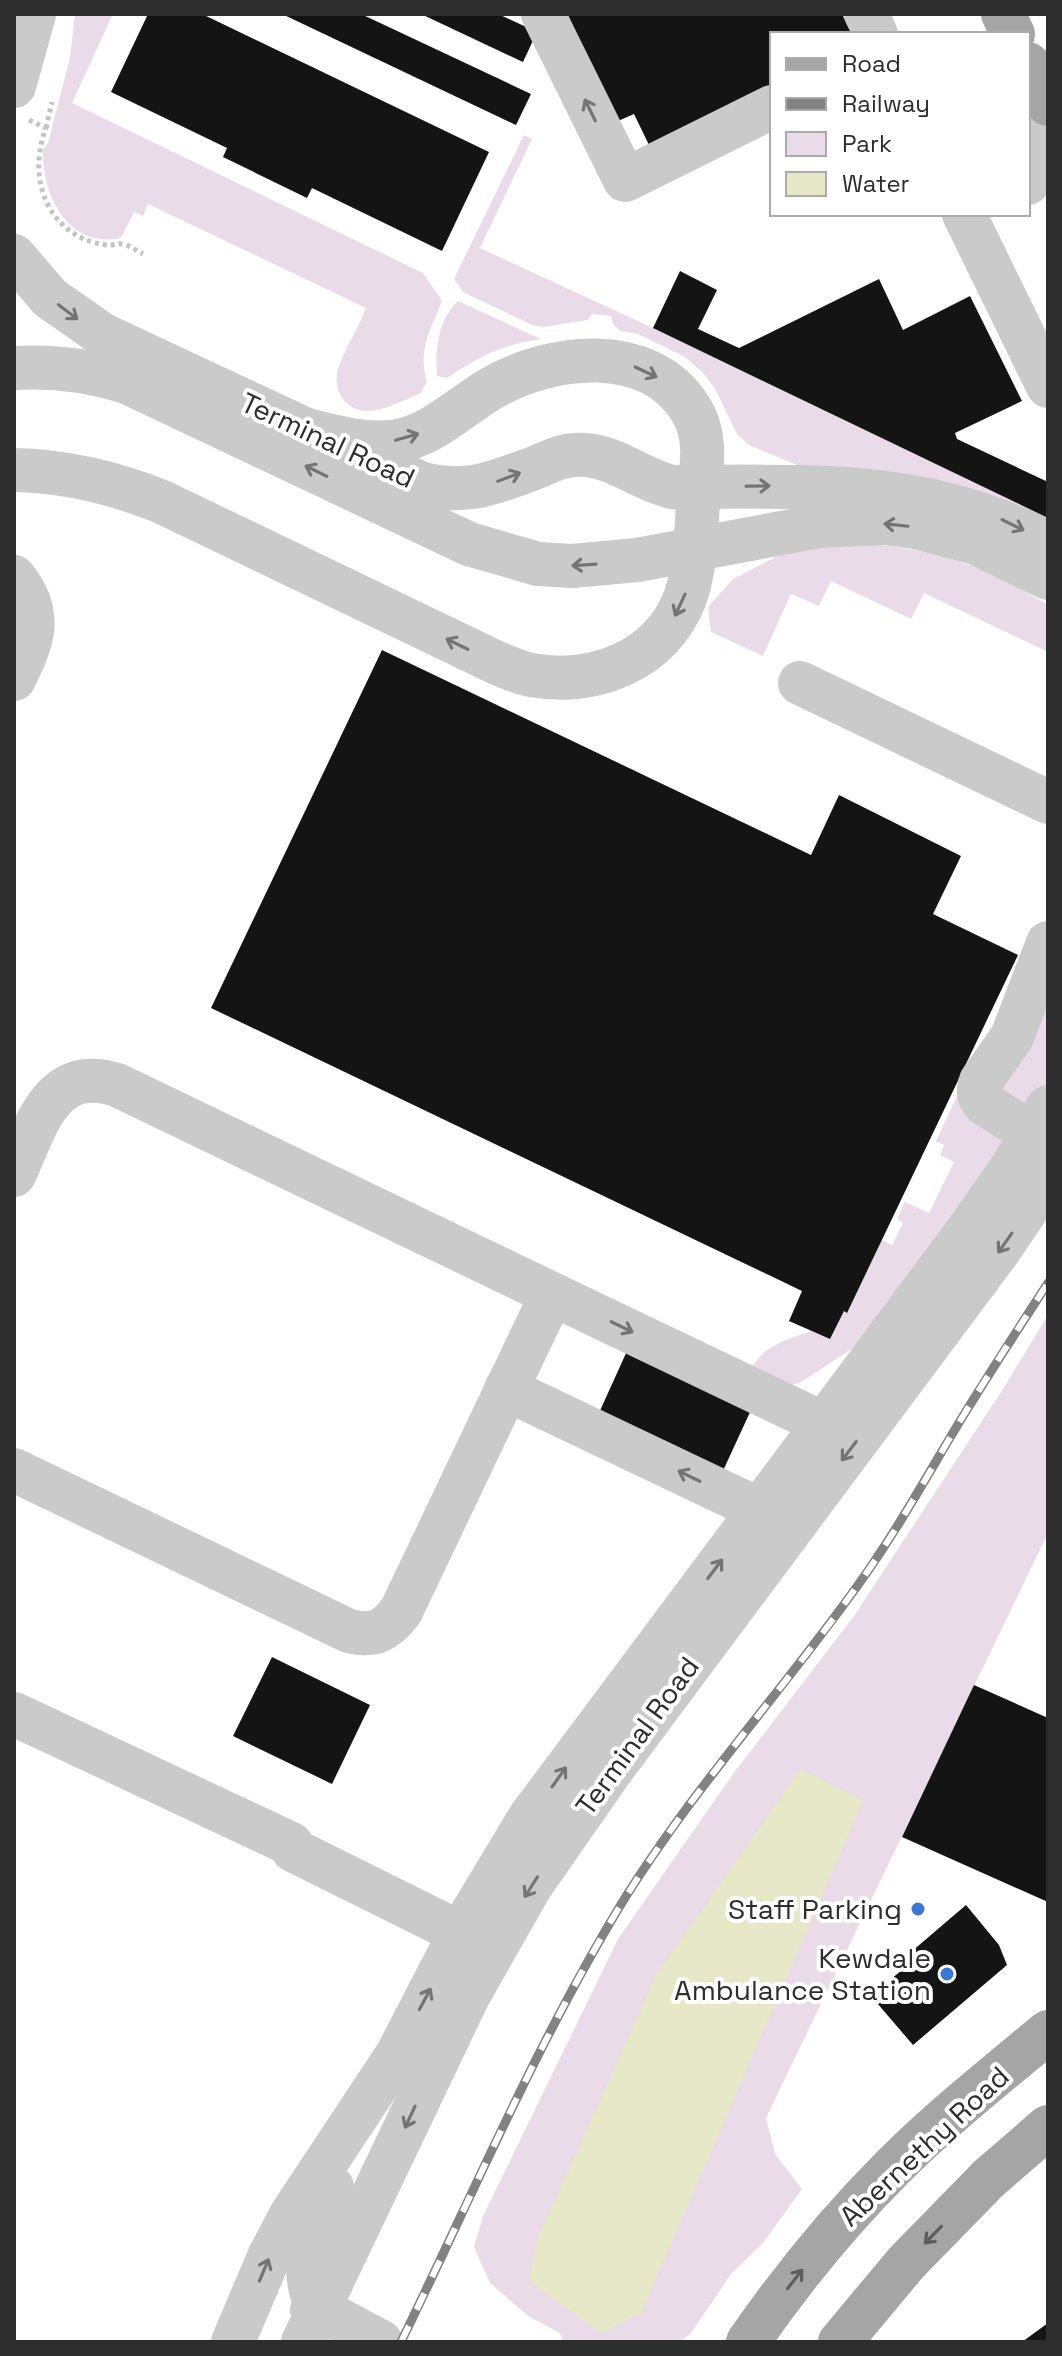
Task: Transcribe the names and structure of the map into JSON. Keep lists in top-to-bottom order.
{
  "streets": {
    "main road": ["Abernethy Road"],
    "street": ["Terminal Road"]
  },
  "places": ["Staff Parking", "Kewdale Ambulance Station"],
  "legend": [
    "Road",
    "Railway",
    "Park",
    "Water"
  ]
}
